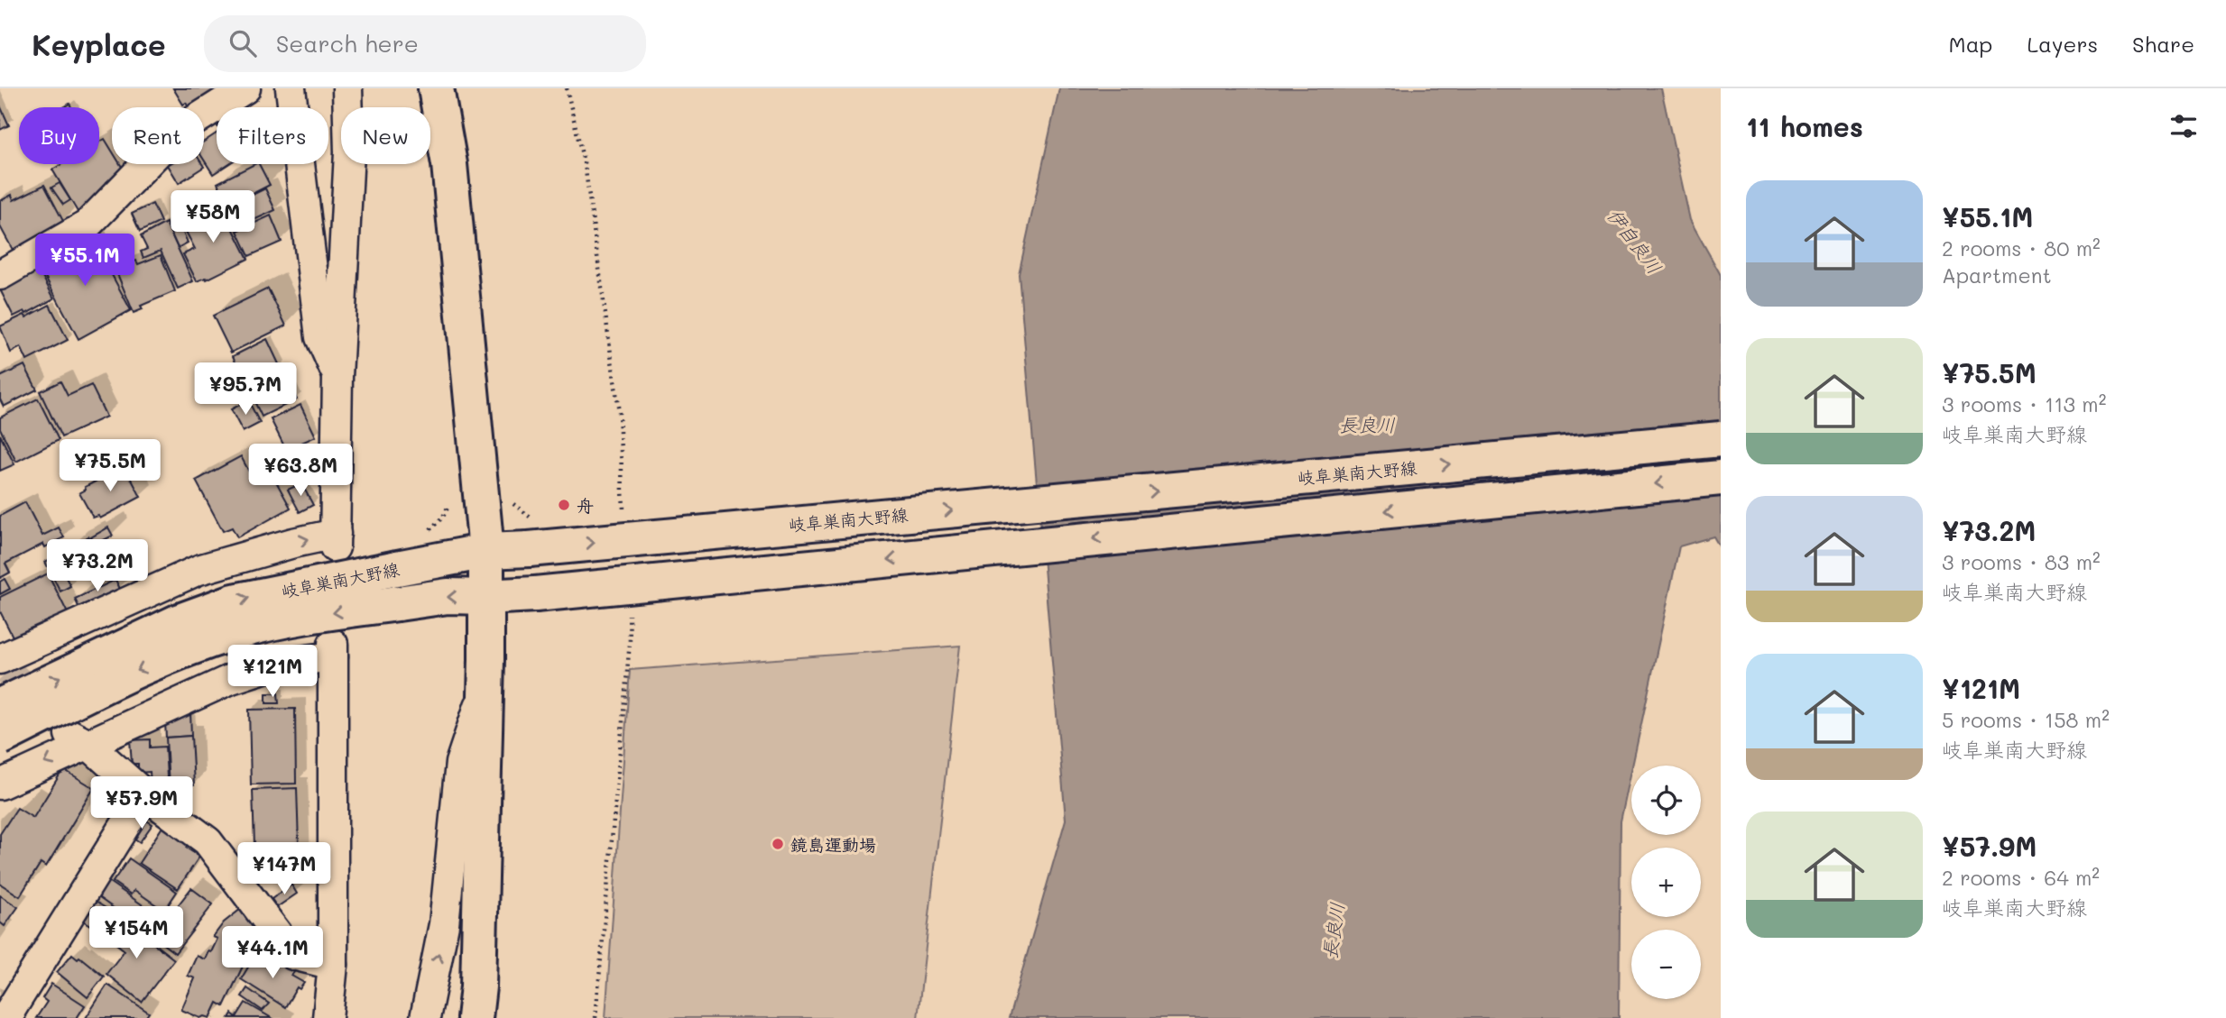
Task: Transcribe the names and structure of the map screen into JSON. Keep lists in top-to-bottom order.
{
  "streets": {
    "main road": ["岐阜巣南大野線"]
  },
  "water": ["伊自良川", "長良川"],
  "places": ["舟", "鏡島運動場"],
  "page": {
    "header": "Keyplace",
    "search": "Search here",
    "nav": ["Map", "Layers", "Share"],
    "heading": "11 homes",
    "chip": [
      "Buy",
      "Rent",
      "Filters",
      "New"
    ],
    "list": [
      {
        "name": "¥55.1M",
        "note": "2 rooms · 80 m² · Apartment"
      },
      {
        "name": "¥75.5M",
        "note": "3 rooms · 113 m² · 岐阜巣南大野線"
      },
      {
        "name": "¥73.2M",
        "note": "3 rooms · 83 m² · 岐阜巣南大野線"
      },
      {
        "name": "¥121M",
        "note": "5 rooms · 158 m² · 岐阜巣南大野線"
      },
      {
        "name": "¥57.9M",
        "note": "2 rooms · 64 m² · 岐阜巣南大野線"
      }
    ],
    "price": [
      "¥58M",
      "¥55.1M",
      "¥95.7M",
      "¥75.5M",
      "¥63.8M",
      "¥73.2M",
      "¥121M",
      "¥57.9M",
      "¥147M",
      "¥154M",
      "¥44.1M"
    ],
    "map_buttons": ["+", "−"]
  }
}
